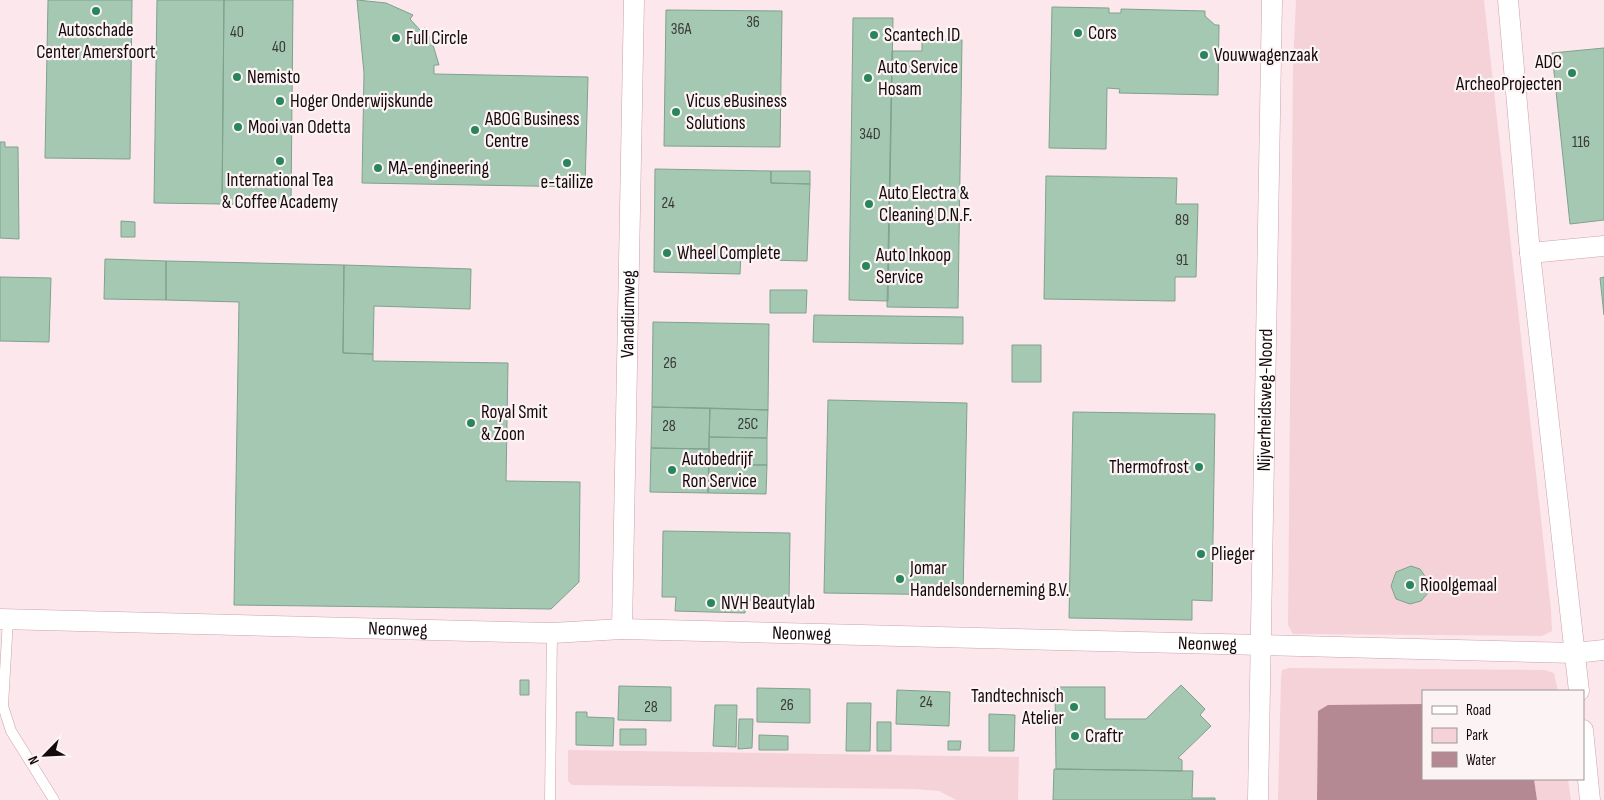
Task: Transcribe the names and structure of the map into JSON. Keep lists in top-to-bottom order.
{
  "streets": {
    "street": ["Vanadiumweg", "Nijverheidsweg-Noord", "Neonweg"]
  },
  "crossings": [
    ["Vanadiumweg", "Neonweg"],
    ["Nijverheidsweg-Noord", "Neonweg"]
  ],
  "places": [
    "Autoschade Center Amersfoort",
    "Cors",
    "Scantech ID",
    "Full Circle",
    "Vouwwagenzaak",
    "ADC ArcheoProjecten",
    "Nemisto",
    "Auto Service Hosam",
    "Hoger Onderwijskunde",
    "Vicus eBusiness Solutions",
    "Mooi van Odetta",
    "ABOG Business Centre",
    "International Tea & Coffee Academy",
    "e-tailize",
    "MA-engineering",
    "Auto Electra & Cleaning D.N.F.",
    "Wheel Complete",
    "Auto Inkoop Service",
    "Royal Smit & Zoon",
    "Thermofrost",
    "Autobedrijf Ron Service",
    "Plieger",
    "Jomar Handelsonderneming B.V.",
    "Rioolgemaal",
    "NVH Beautylab",
    "Tandtechnisch Atelier",
    "Craftr"
  ],
  "house_numbers": [
    "36",
    "36A",
    "40",
    "40",
    "34D",
    "116",
    "24",
    "89",
    "91",
    "26",
    "25C",
    "28",
    "24",
    "26",
    "28"
  ],
  "legend": ["Road", "Park", "Water"],
  "north": "bottom left"
}
